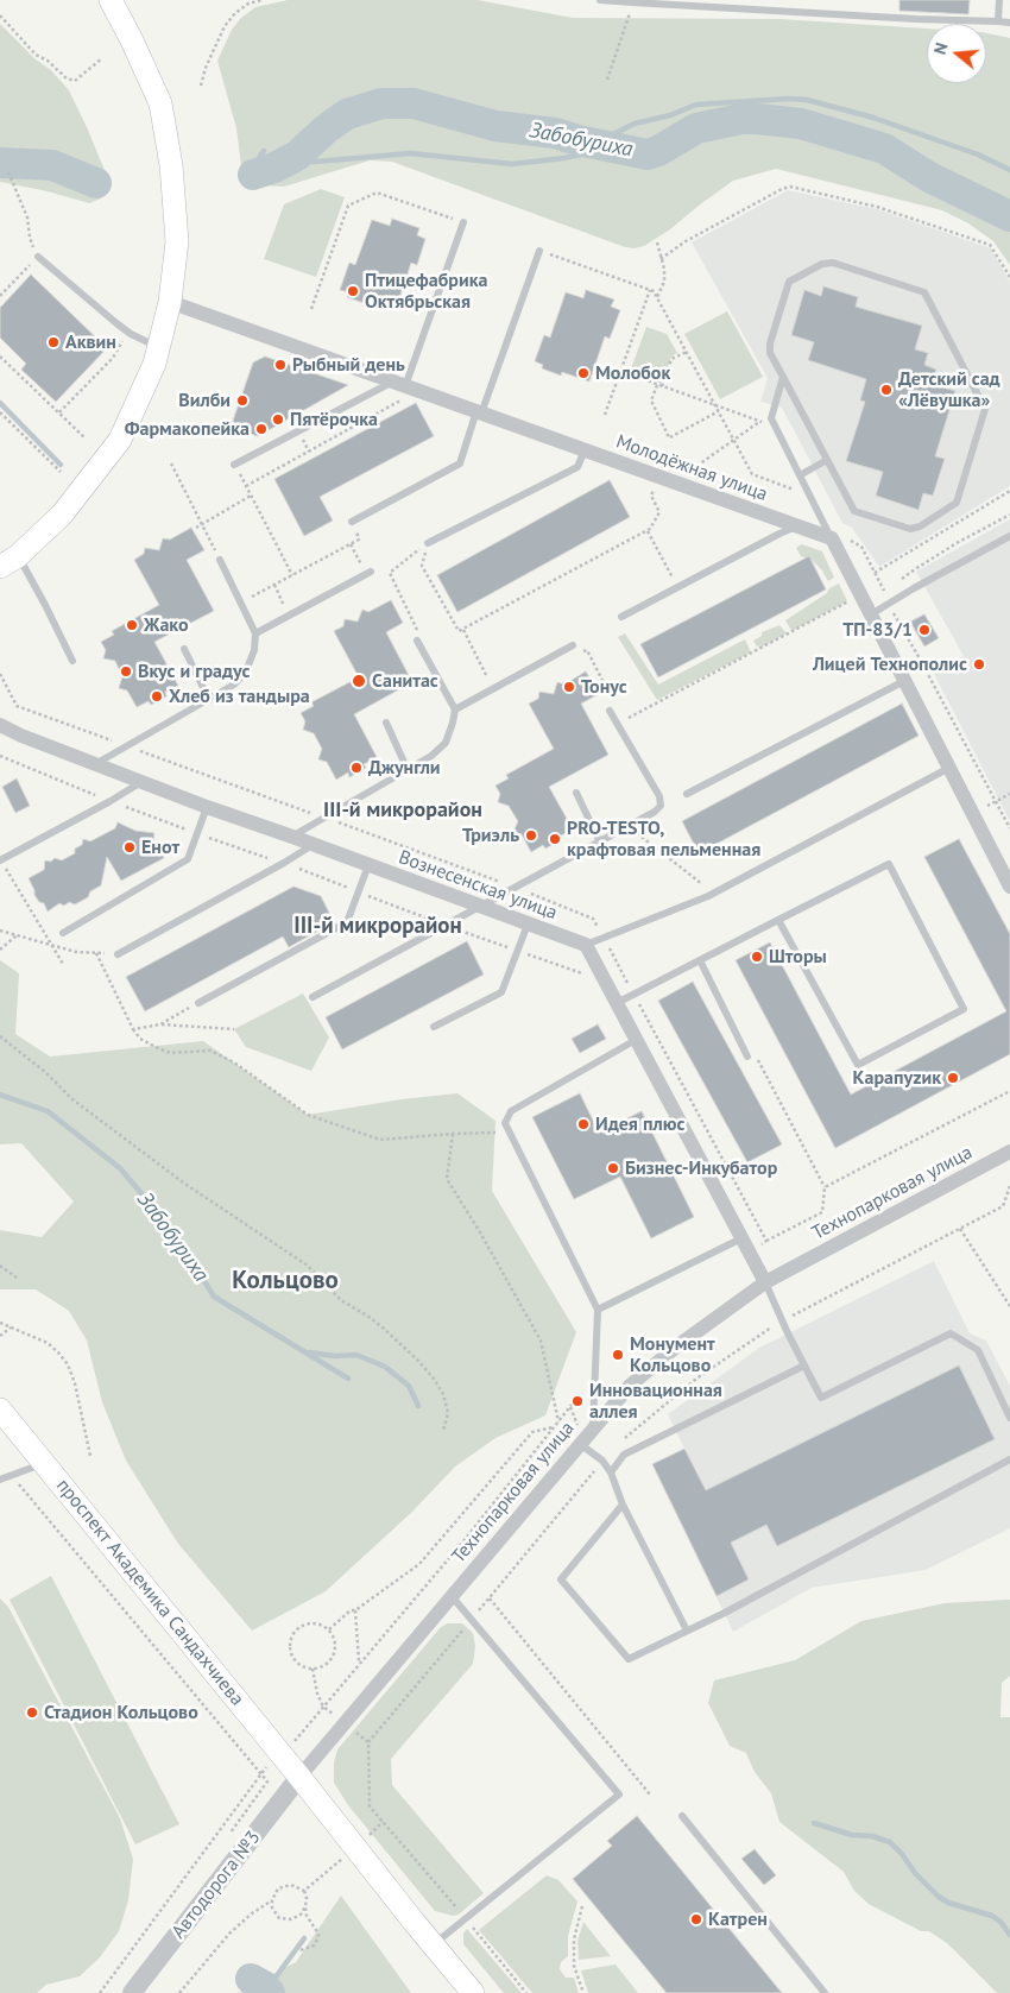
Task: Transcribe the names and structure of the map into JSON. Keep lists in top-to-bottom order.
{
  "streets": {
    "main road": ["проспект Академика Сандахчиева"],
    "street": [
      "Молодёжная улица",
      "Вознесенская улица",
      "Технопарковая улица",
      "Автодорога №3"
    ]
  },
  "crossings": [
    ["Технопарковая улица", "проспект Академика Сандахчиева"],
    ["Технопарковая улица", "Автодорога №3"],
    ["проспект Академика Сандахчиева", "Автодорога №3"]
  ],
  "districts": ["III-й микрорайон", "III-й микрорайон", "Кольцово"],
  "water": ["Забобуриха"],
  "places": [
    "Птицефабрика Октябрьская",
    "Аквин",
    "Рыбный день",
    "Молобок",
    "Детский сад «Лёвушка»",
    "Вилби",
    "Пятёрочка",
    "Фармакопейка",
    "Жако",
    "ТП-83/1",
    "Лицей Технополис",
    "Вкус и градус",
    "Санитас",
    "Тонус",
    "Хлеб из тандыра",
    "Джунгли",
    "Триэль",
    "PRO-TESTO, крафтовая пельменная",
    "Енот",
    "Шторы",
    "Карапуzик",
    "Идея плюс",
    "Бизнес-Инкубатор",
    "Монумент Кольцово",
    "Инновационная аллея",
    "Стадион Кольцово",
    "Катрен"
  ],
  "north": "left"
}
